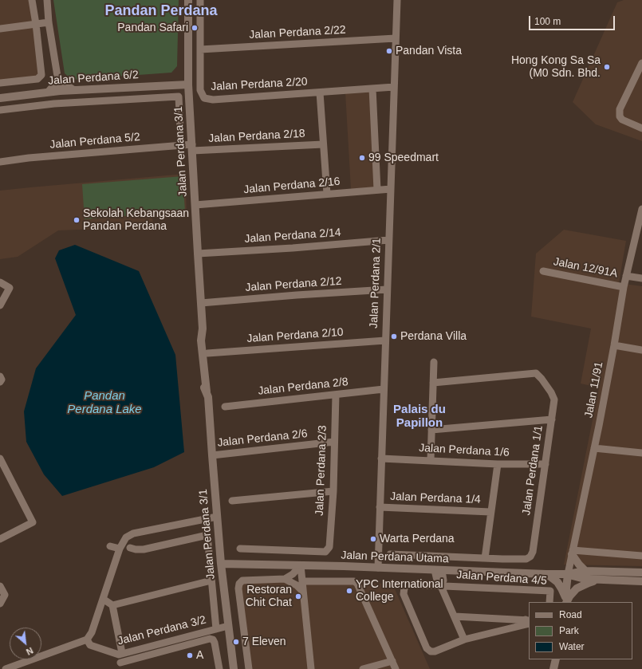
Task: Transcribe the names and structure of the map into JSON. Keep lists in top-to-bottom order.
{
  "streets": {
    "street": [
      "Jalan Perdana 2/22",
      "Jalan Perdana 6/2",
      "Jalan Perdana 2/20",
      "Jalan Perdana 2/18",
      "Jalan Perdana 5/2",
      "Jalan Perdana 3/1",
      "Jalan Perdana 2/16",
      "Jalan Perdana 2/14",
      "Jalan 12/91A",
      "Jalan Perdana 2/1",
      "Jalan Perdana 2/12",
      "Jalan Perdana 2/10",
      "Jalan Perdana 2/8",
      "Jalan 11/91",
      "Jalan Perdana 2/6",
      "Jalan Perdana 1/6",
      "Jalan Perdana 2/3",
      "Jalan Perdana 1/1",
      "Jalan Perdana 1/4",
      "Jalan Perdana Utama",
      "Jalan Perdana 4/5",
      "Jalan Perdana 3/2"
    ]
  },
  "crossings": [
    ["Jalan Perdana 2/22", "Jalan Perdana 2/20"],
    ["Jalan Perdana 2/22", "Jalan Perdana 2/1"],
    ["Jalan Perdana 6/2", "Jalan Perdana 3/1"],
    ["Jalan Perdana 2/20", "Jalan Perdana 2/1"],
    ["Jalan Perdana 2/18", "Jalan Perdana 5/2"],
    ["Jalan Perdana 2/18", "Jalan Perdana 3/1"],
    ["Jalan Perdana 5/2", "Jalan Perdana 3/1"],
    ["Jalan Perdana 3/1", "Jalan Perdana 2/16"],
    ["Jalan Perdana 3/1", "Jalan Perdana 2/14"],
    ["Jalan Perdana 3/1", "Jalan Perdana 2/12"],
    ["Jalan Perdana 3/1", "Jalan Perdana 2/10"],
    ["Jalan Perdana 3/1", "Jalan Perdana 2/6"],
    ["Jalan Perdana 3/1", "Jalan Perdana Utama"],
    ["Jalan Perdana 3/1", "Jalan Perdana 3/2"],
    ["Jalan Perdana 2/16", "Jalan Perdana 2/1"],
    ["Jalan Perdana 2/14", "Jalan Perdana 2/1"],
    ["Jalan 12/91A", "Jalan 11/91"],
    ["Jalan Perdana 2/1", "Jalan Perdana 2/12"],
    ["Jalan Perdana 2/1", "Jalan Perdana 2/10"],
    ["Jalan Perdana 2/1", "Jalan Perdana 2/8"],
    ["Jalan Perdana 2/1", "Jalan Perdana 1/6"],
    ["Jalan Perdana 2/1", "Jalan Perdana 1/4"],
    ["Jalan Perdana 2/1", "Jalan Perdana Utama"],
    ["Jalan Perdana 2/8", "Jalan Perdana 2/3"],
    ["Jalan 11/91", "Jalan Perdana Utama"],
    ["Jalan Perdana 2/6", "Jalan Perdana 2/3"],
    ["Jalan Perdana 1/6", "Jalan Perdana 1/1"]
  ],
  "districts": ["Pandan Perdana", "Palais du Papillon"],
  "water": ["Pandan Perdana Lake"],
  "places": [
    "Pandan Safari",
    "Pandan Vista",
    "Hong Kong Sa Sa (M0 Sdn. Bhd.",
    "99 Speedmart",
    "Sekolah Kebangsaan Pandan Perdana",
    "Perdana Villa",
    "Warta Perdana",
    "YPC International College",
    "Restoran Chit Chat",
    "7 Eleven",
    "A"
  ],
  "legend": ["Road", "Park", "Water"],
  "scale_bar": "100 m",
  "north": "bottom right"
}
